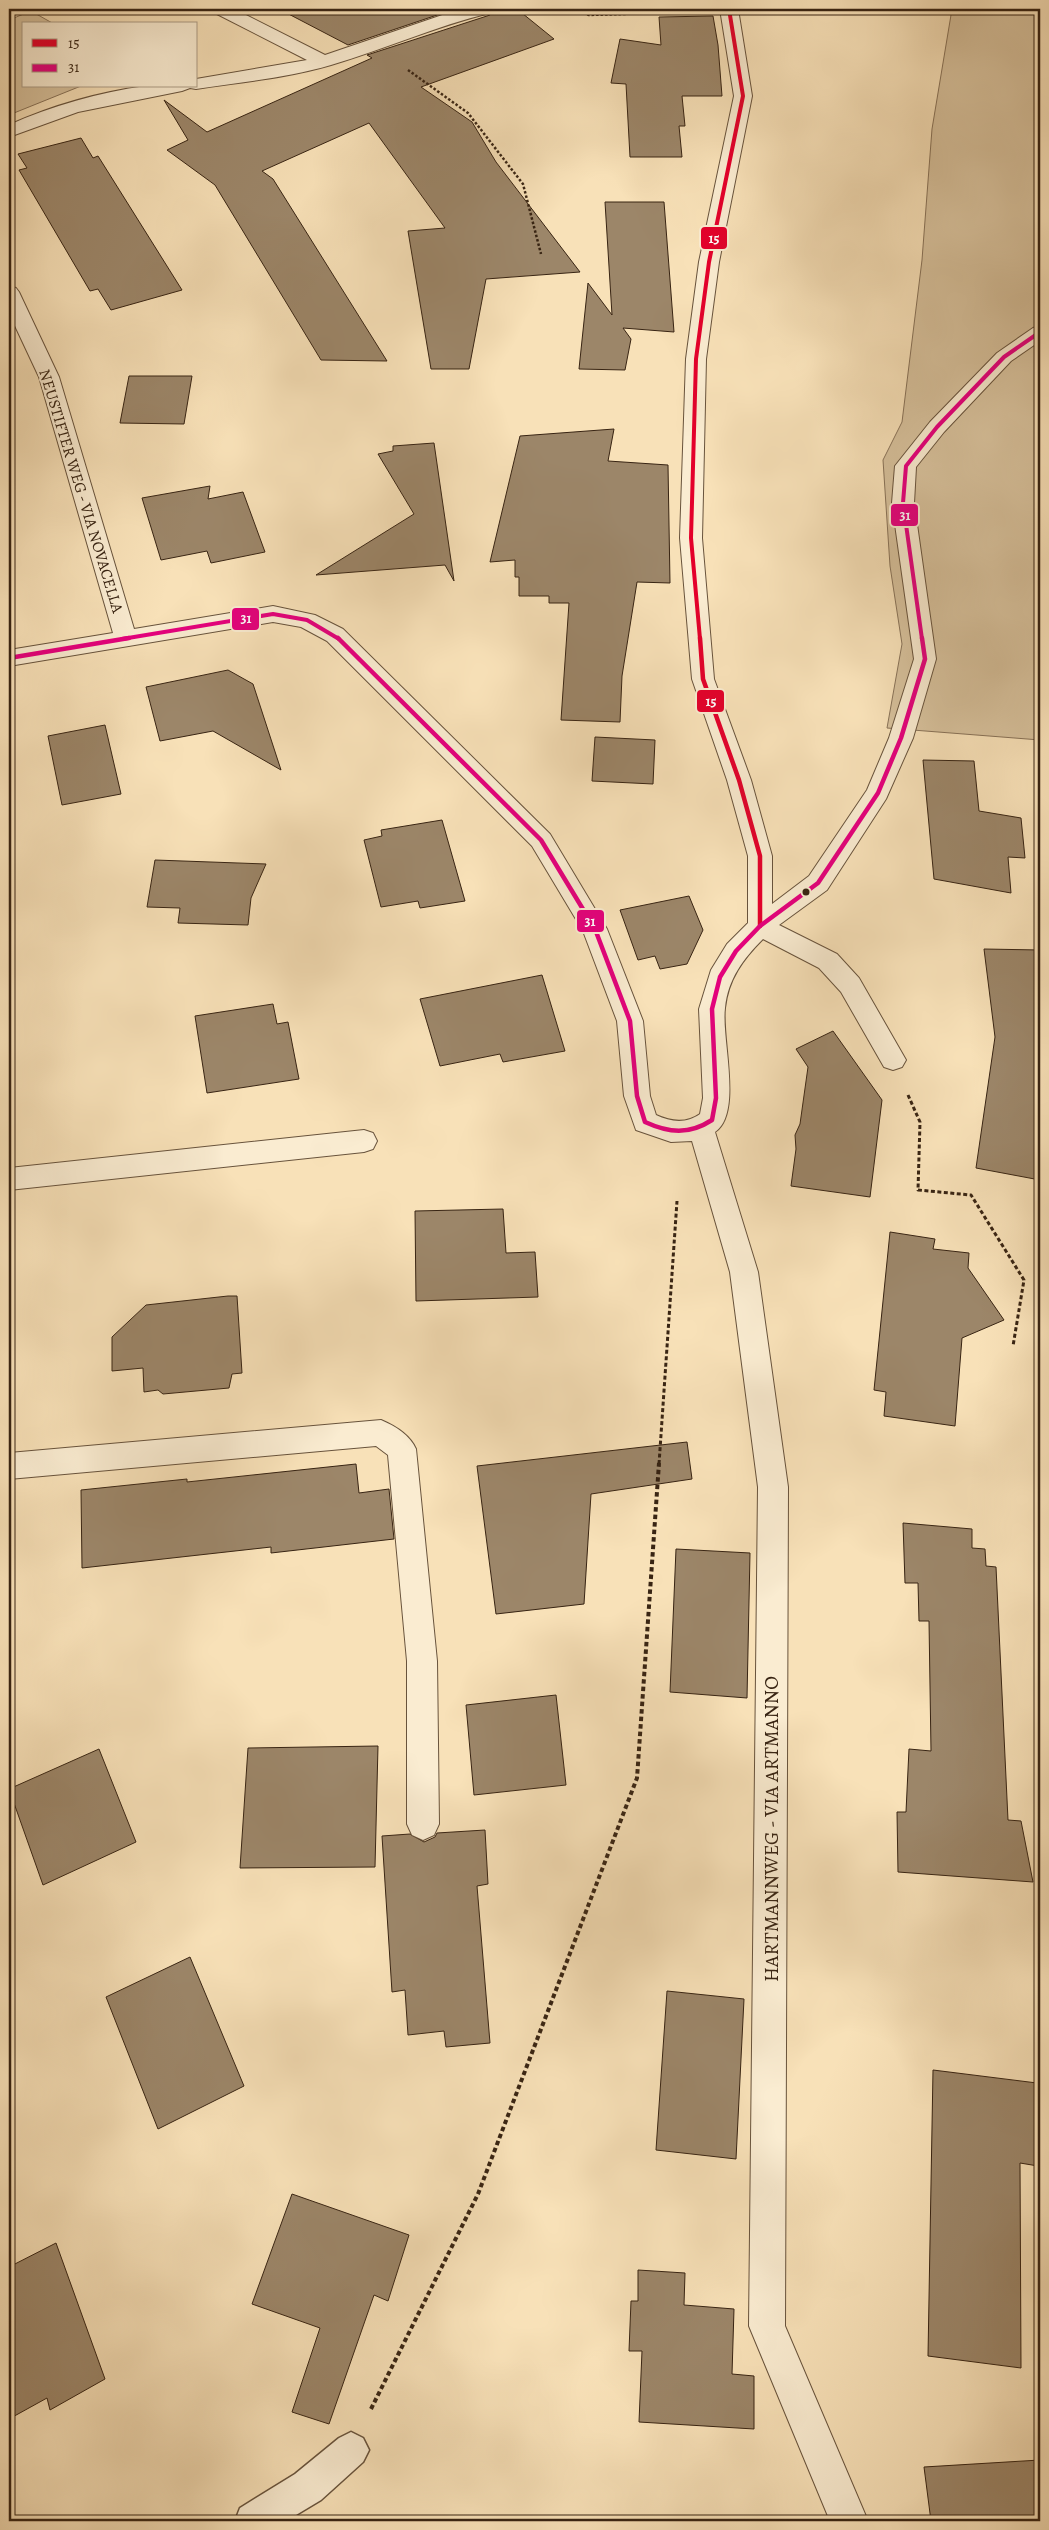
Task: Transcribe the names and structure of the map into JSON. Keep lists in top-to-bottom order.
{
  "streets": {
    "street": ["NEUSTIFTER WEG - VIA NOVACELLA", "HARTMANNWEG - VIA ARTMANNO"]
  },
  "lines": ["transit line 15", "transit line 31"],
  "legend": ["15", "31"]
}
